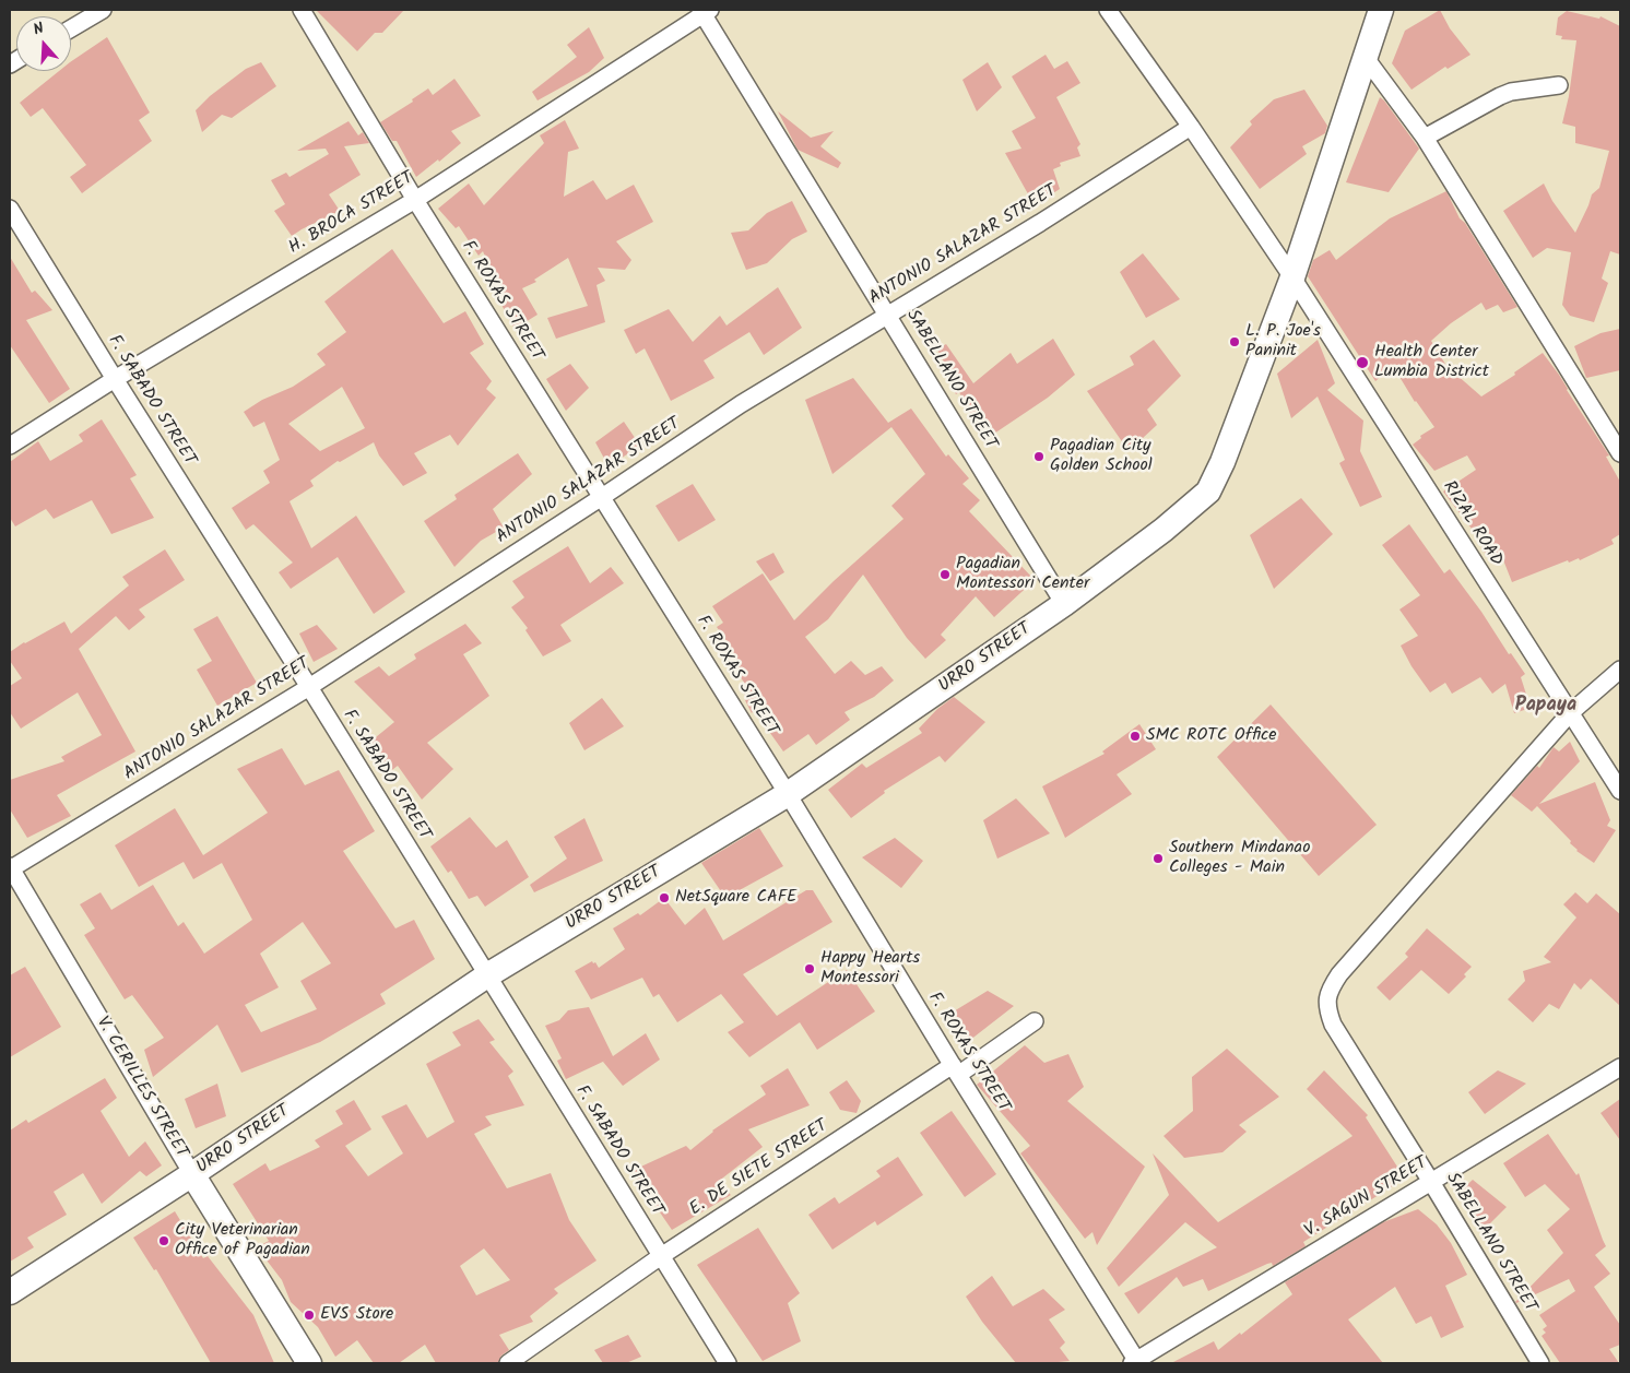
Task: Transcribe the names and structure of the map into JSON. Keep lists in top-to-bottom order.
{
  "streets": {
    "street": [
      "H. BROCA STREET",
      "ANTONIO SALAZAR STREET",
      "F. ROXAS STREET",
      "SABELLANO STREET",
      "F. SABADO STREET",
      "RIZAL ROAD",
      "URRO STREET",
      "V. CERILLES STREET",
      "E. DE SIETE STREET",
      "V. SAGUN STREET"
    ]
  },
  "crossings": [
    ["H. BROCA STREET", "F. ROXAS STREET"],
    ["H. BROCA STREET", "SABELLANO STREET"],
    ["H. BROCA STREET", "F. SABADO STREET"],
    ["ANTONIO SALAZAR STREET", "F. ROXAS STREET"],
    ["ANTONIO SALAZAR STREET", "SABELLANO STREET"],
    ["ANTONIO SALAZAR STREET", "F. SABADO STREET"],
    ["ANTONIO SALAZAR STREET", "RIZAL ROAD"],
    ["ANTONIO SALAZAR STREET", "V. CERILLES STREET"],
    ["F. ROXAS STREET", "URRO STREET"],
    ["F. ROXAS STREET", "E. DE SIETE STREET"],
    ["F. ROXAS STREET", "V. SAGUN STREET"],
    ["SABELLANO STREET", "RIZAL ROAD"],
    ["SABELLANO STREET", "URRO STREET"],
    ["SABELLANO STREET", "V. SAGUN STREET"],
    ["F. SABADO STREET", "URRO STREET"],
    ["F. SABADO STREET", "E. DE SIETE STREET"],
    ["RIZAL ROAD", "URRO STREET"],
    ["URRO STREET", "V. CERILLES STREET"]
  ],
  "districts": ["Papaya"],
  "places": [
    "L. P. Joe's Paninit",
    "Health Center Lumbia District",
    "Pagadian City Golden School",
    "Pagadian Montessori Center",
    "SMC ROTC Office",
    "Southern Mindanao Colleges - Main",
    "NetSquare CAFE",
    "Happy Hearts Montessori",
    "City Veterinarian Office of Pagadian",
    "EVS Store"
  ],
  "north": "top"
}
